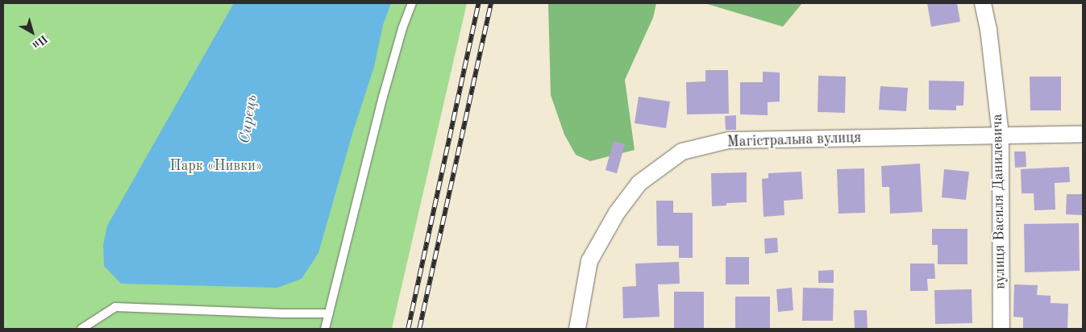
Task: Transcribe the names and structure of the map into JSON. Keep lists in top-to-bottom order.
{
  "streets": {
    "street": ["Магістральна вулиця", "вулиця Василя Данилевича"]
  },
  "crossings": [
    ["Магістральна вулиця", "вулиця Василя Данилевича"]
  ],
  "water": ["Сирець"],
  "parks": ["Парк «Нивки»"],
  "north": "bottom right"
}
